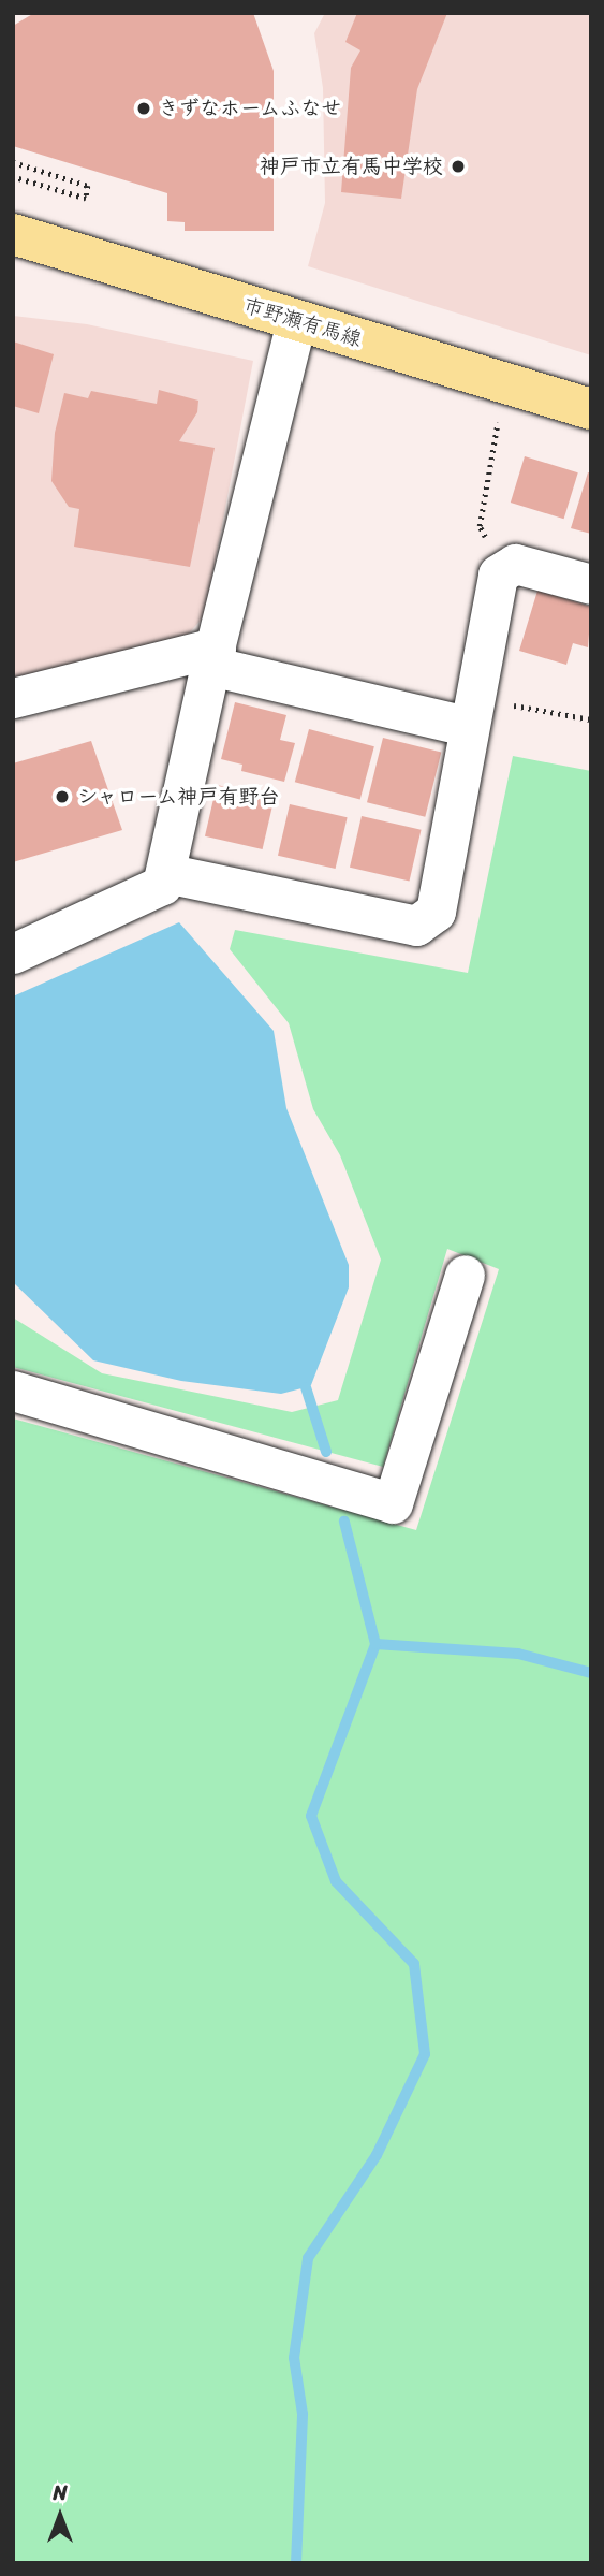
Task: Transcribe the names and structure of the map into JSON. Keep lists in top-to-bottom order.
{
  "streets": {
    "main road": ["市野瀬有馬線"]
  },
  "places": ["きずなホームふなせ", "神戸市立有馬中学校", "シャローム神戸有野台"],
  "north": "top"
}
